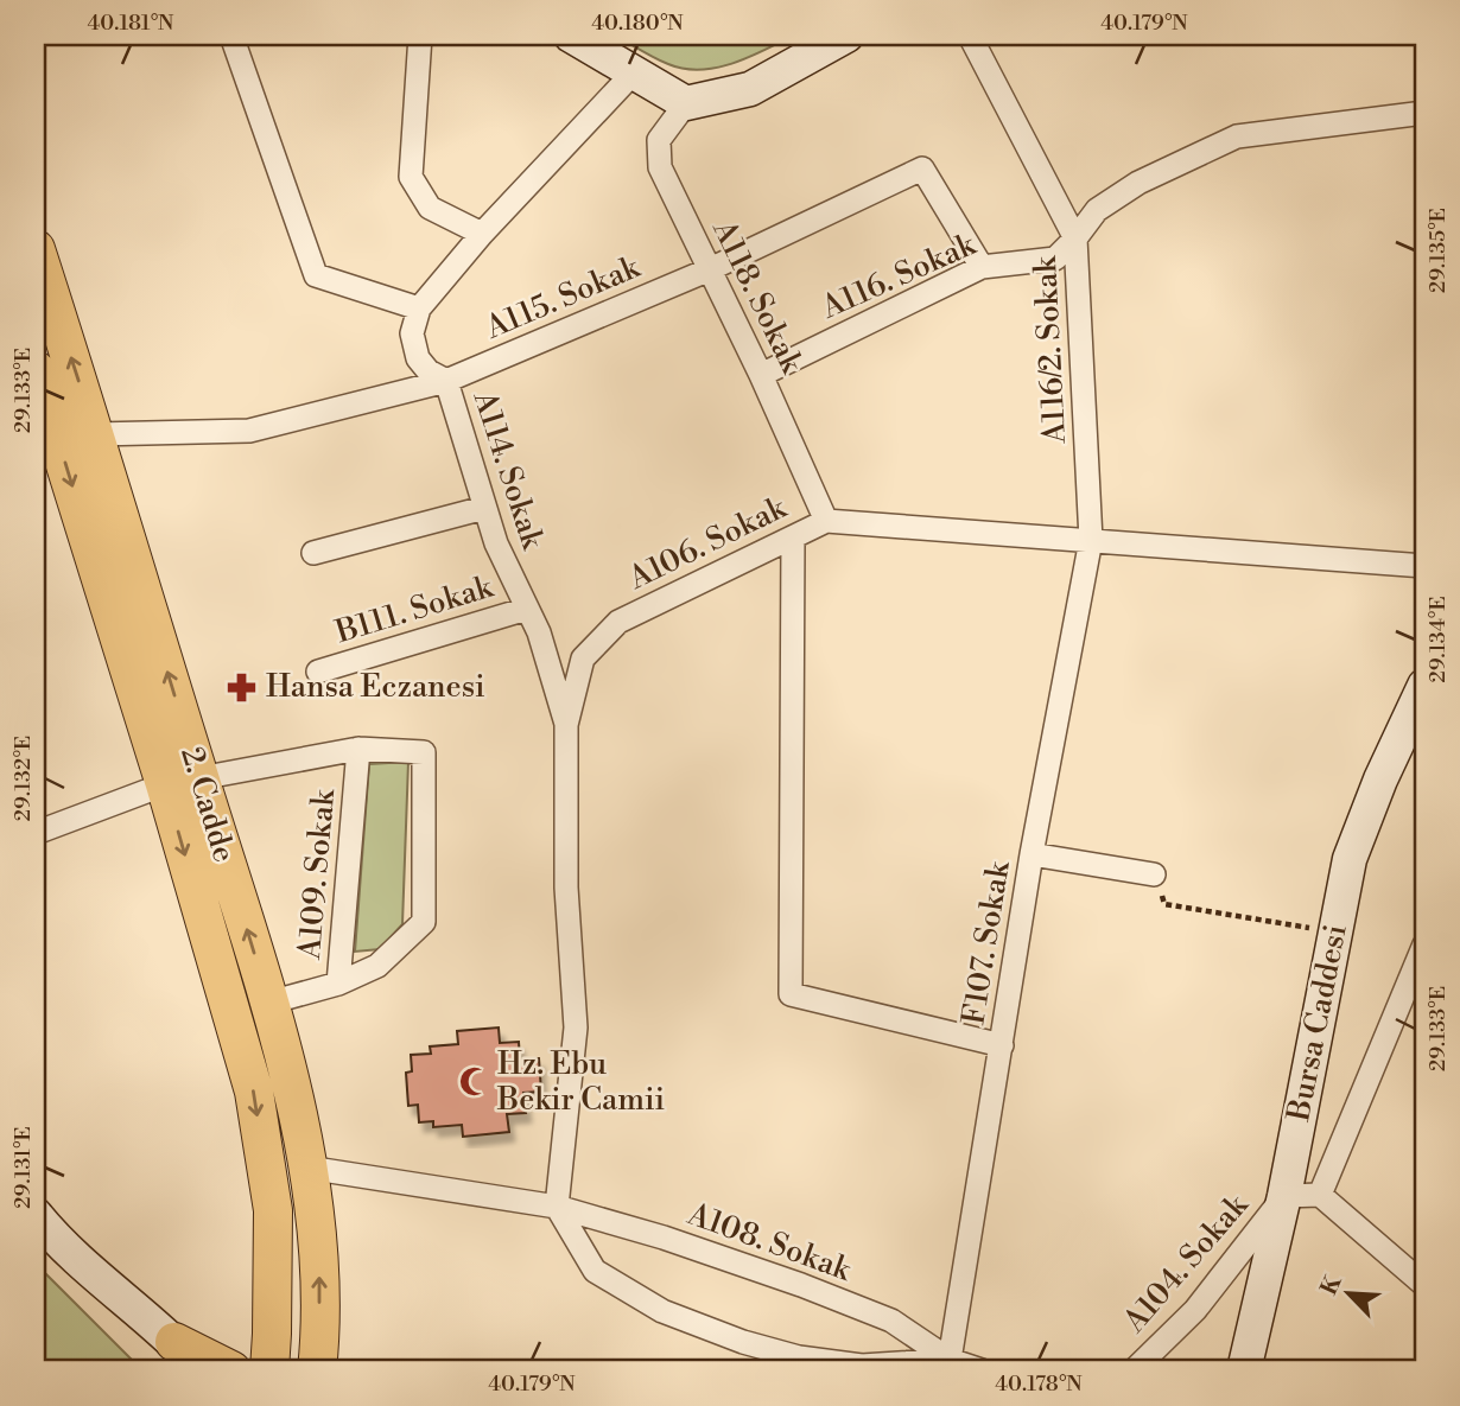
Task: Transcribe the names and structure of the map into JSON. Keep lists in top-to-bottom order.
{
  "streets": {
    "main road": ["2. Cadde", "Bursa Caddesi"],
    "street": [
      "A116. Sokak",
      "A118. Sokak",
      "A115. Sokak",
      "A116/2. Sokak",
      "A114. Sokak",
      "A106. Sokak",
      "B111. Sokak",
      "A109. Sokak",
      "F107. Sokak",
      "A108. Sokak",
      "A104. Sokak"
    ]
  },
  "crossings": [
    ["A116. Sokak", "A118. Sokak"],
    ["A116. Sokak", "A115. Sokak"],
    ["A116. Sokak", "A116/2. Sokak"],
    ["A118. Sokak", "A115. Sokak"],
    ["A118. Sokak", "A106. Sokak"],
    ["A115. Sokak", "A114. Sokak"],
    ["A115. Sokak", "2. Cadde"],
    ["A116/2. Sokak", "A106. Sokak"],
    ["A116/2. Sokak", "F107. Sokak"],
    ["A114. Sokak", "A106. Sokak"],
    ["A114. Sokak", "B111. Sokak"],
    ["A106. Sokak", "F107. Sokak"],
    ["A106. Sokak", "A108. Sokak"],
    ["2. Cadde", "A109. Sokak"],
    ["2. Cadde", "A108. Sokak"],
    ["F107. Sokak", "A108. Sokak"],
    ["Bursa Caddesi", "A104. Sokak"]
  ],
  "places": {
    "pharmacy": ["Hansa Eczanesi"],
    "mosque": ["Hz. Ebu Bekir Camii"]
  },
  "north": "top left",
  "coordinates": [
    "40.181°N",
    "40.180°N",
    "40.179°N",
    "29.135°E",
    "29.133°E",
    "29.134°E",
    "29.132°E",
    "29.131°E",
    "40.178°N"
  ]
}
